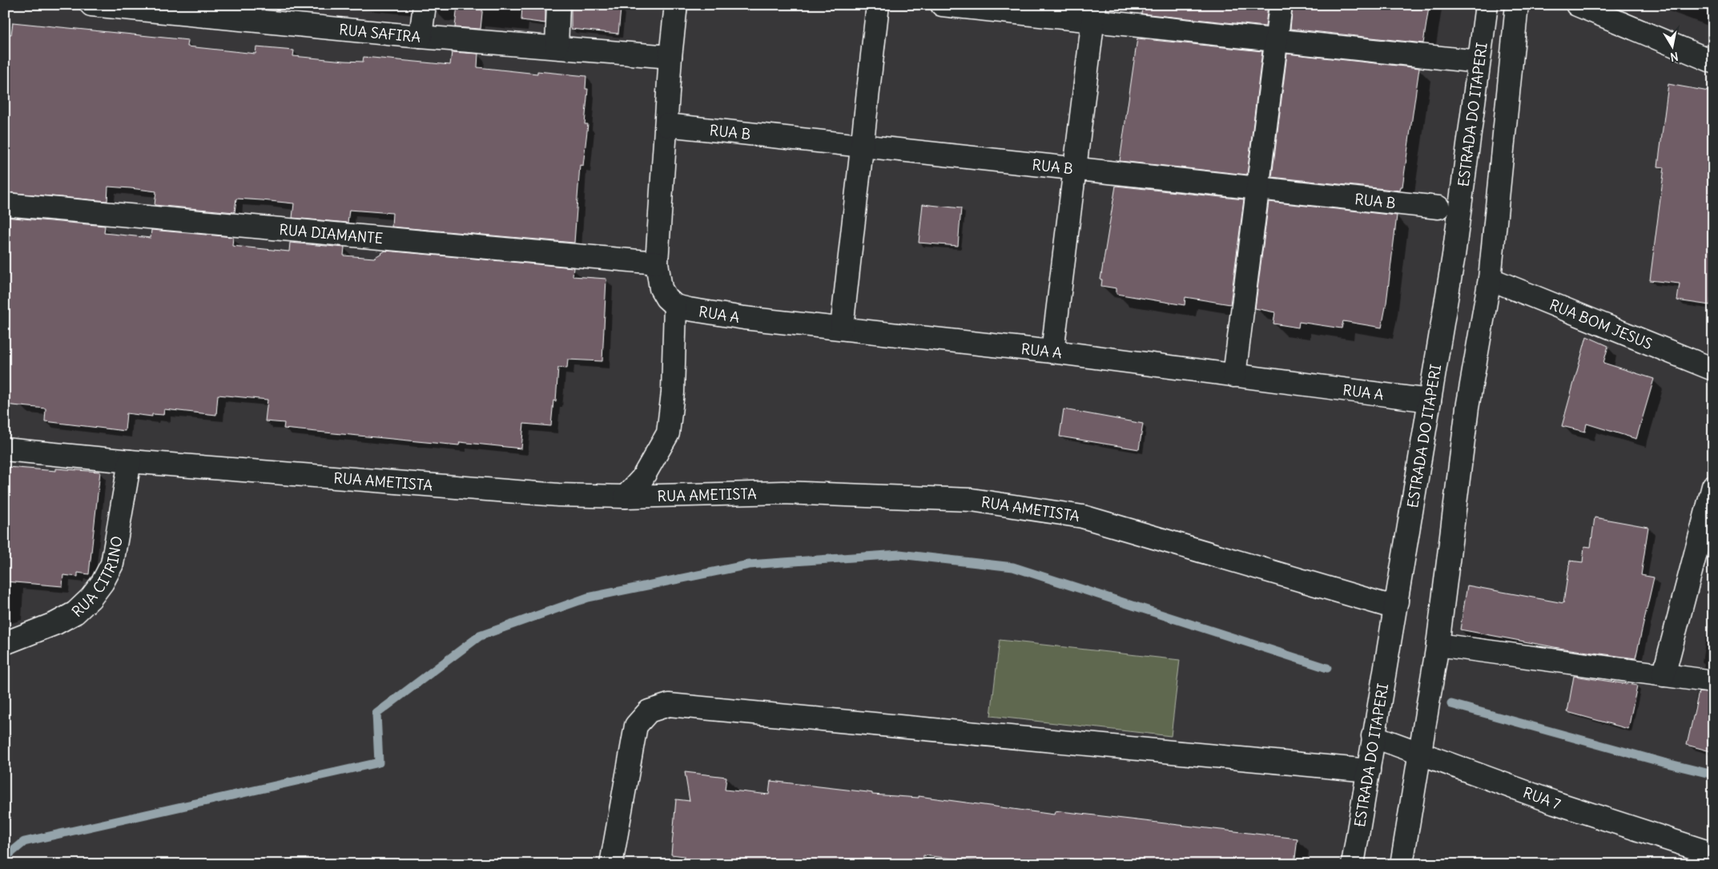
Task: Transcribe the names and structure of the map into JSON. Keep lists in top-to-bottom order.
{
  "streets": {
    "street": [
      "RUA SAFIRA",
      "ESTRADA DO ITAPERI",
      "RUA B",
      "RUA DIAMANTE",
      "RUA A",
      "RUA BOM JESUS",
      "RUA AMETISTA",
      "RUA CITRINO",
      "RUA 7"
    ]
  },
  "crossings": [
    ["ESTRADA DO ITAPERI", "RUA A"],
    ["ESTRADA DO ITAPERI", "RUA AMETISTA"],
    ["ESTRADA DO ITAPERI", "RUA 7"],
    ["RUA AMETISTA", "RUA CITRINO"]
  ],
  "north": "bottom"
}
